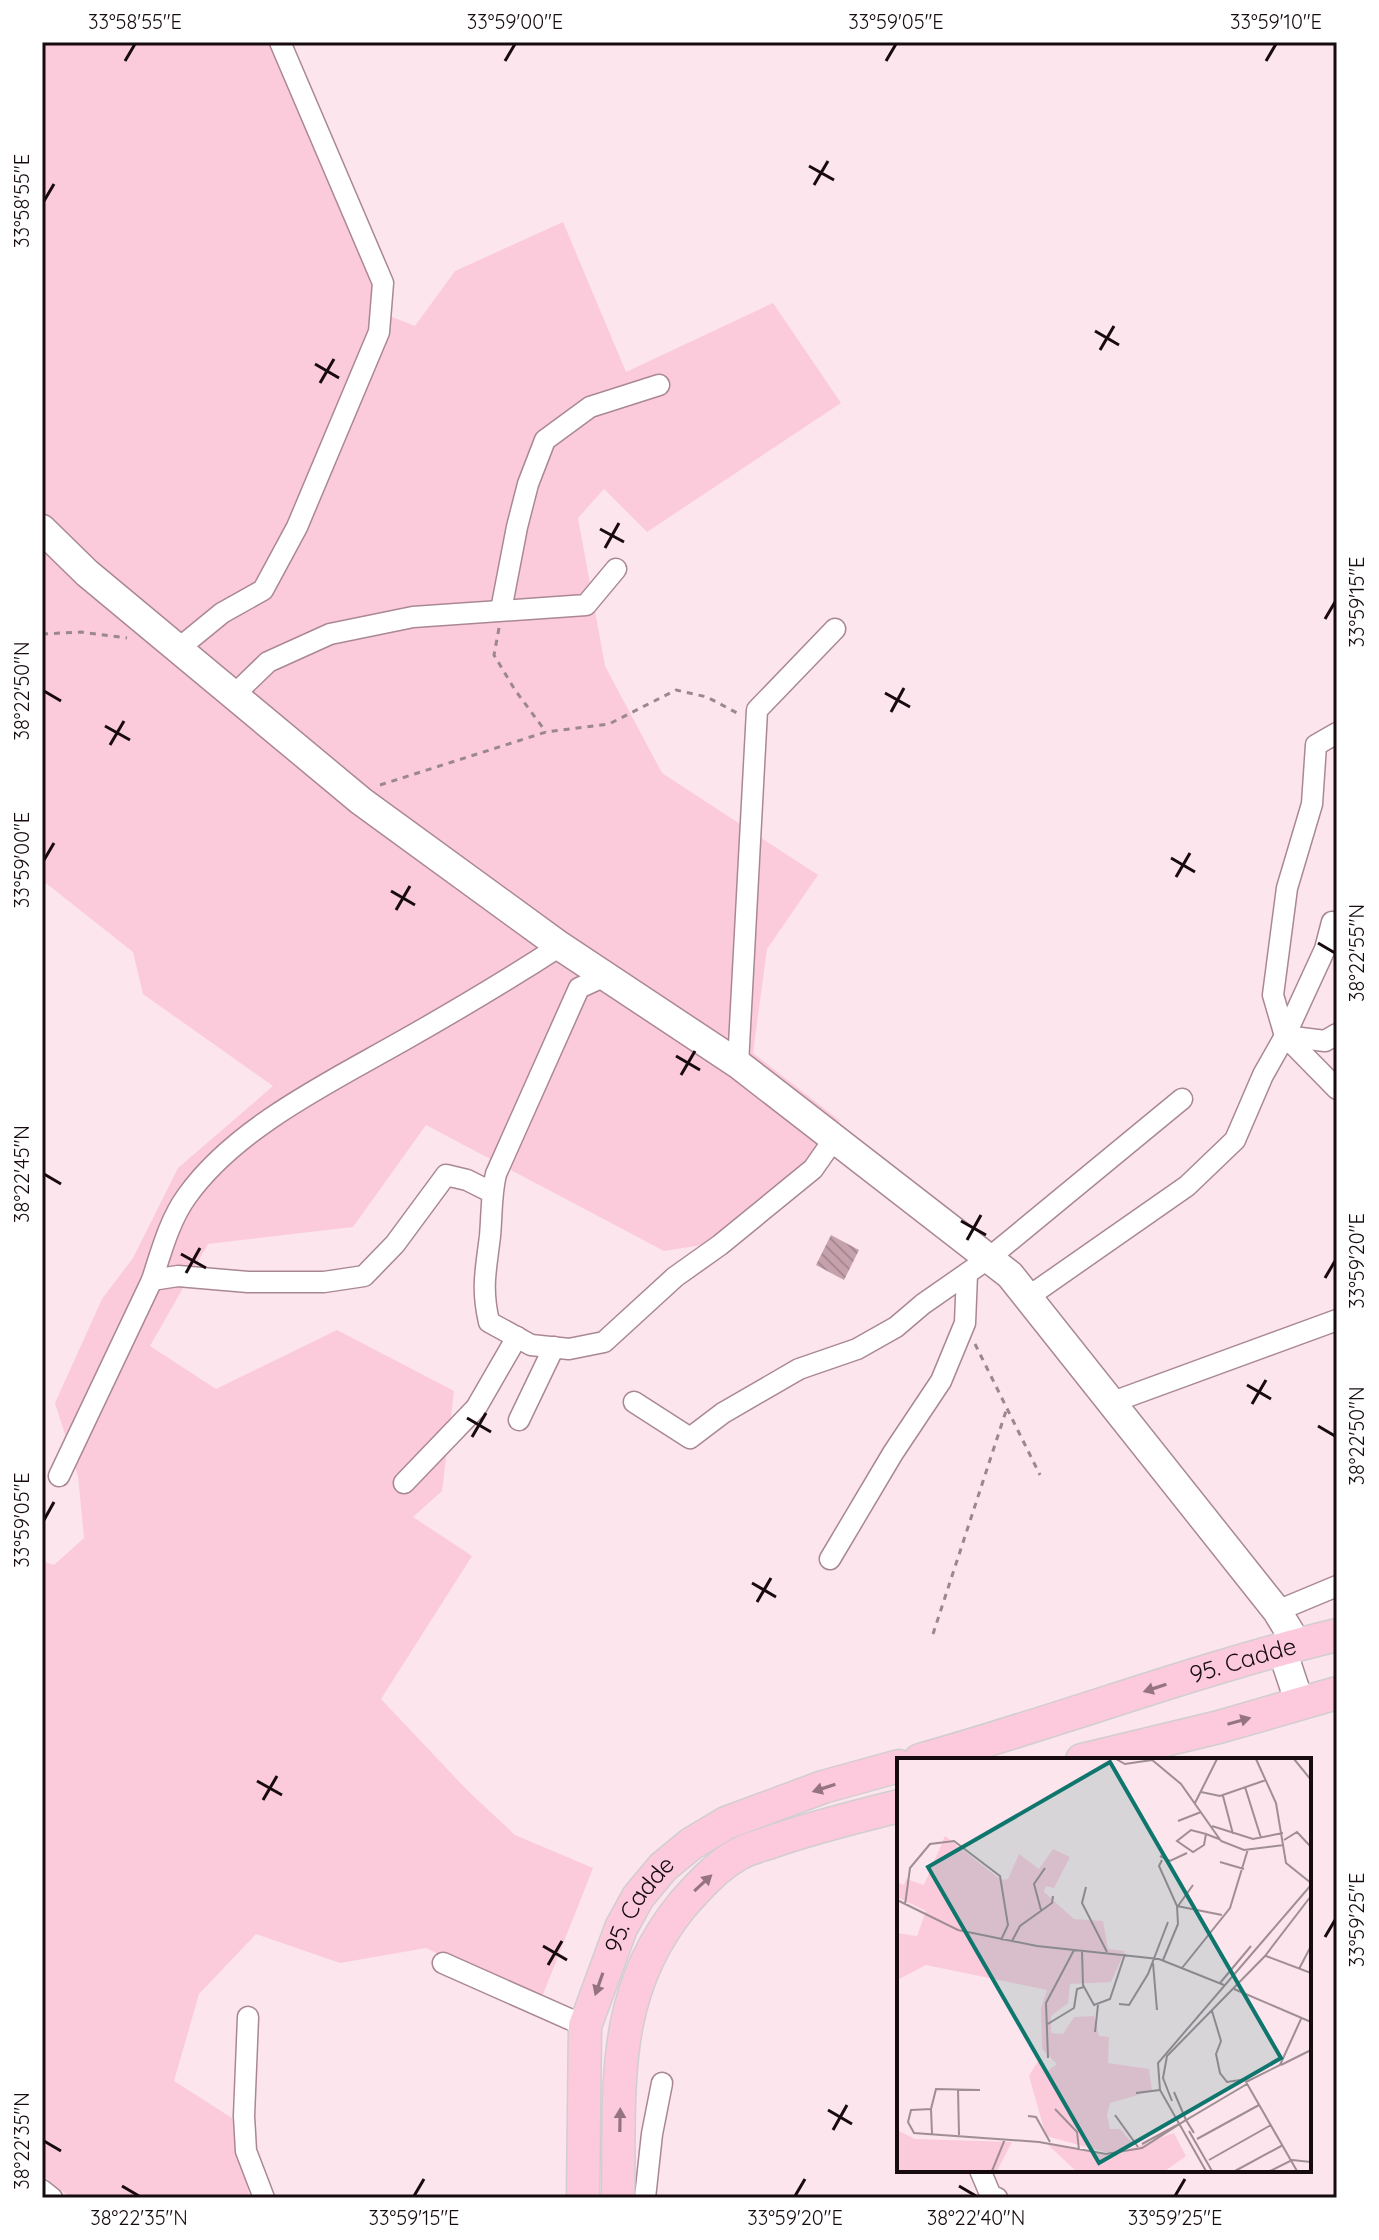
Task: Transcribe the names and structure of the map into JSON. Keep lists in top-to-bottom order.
{
  "streets": {
    "main road": ["95. Cadde"]
  },
  "coordinates": [
    "33°58'55\"E",
    "33°59'00\"E",
    "33°59'05\"E",
    "33°59'10\"E",
    "33°59'15\"E",
    "38°22'50\"N",
    "38°22'55\"N",
    "38°22'45\"N",
    "33°59'20\"E",
    "33°59'25\"E",
    "38°22'35\"N",
    "38°22'40\"N"
  ]
}
